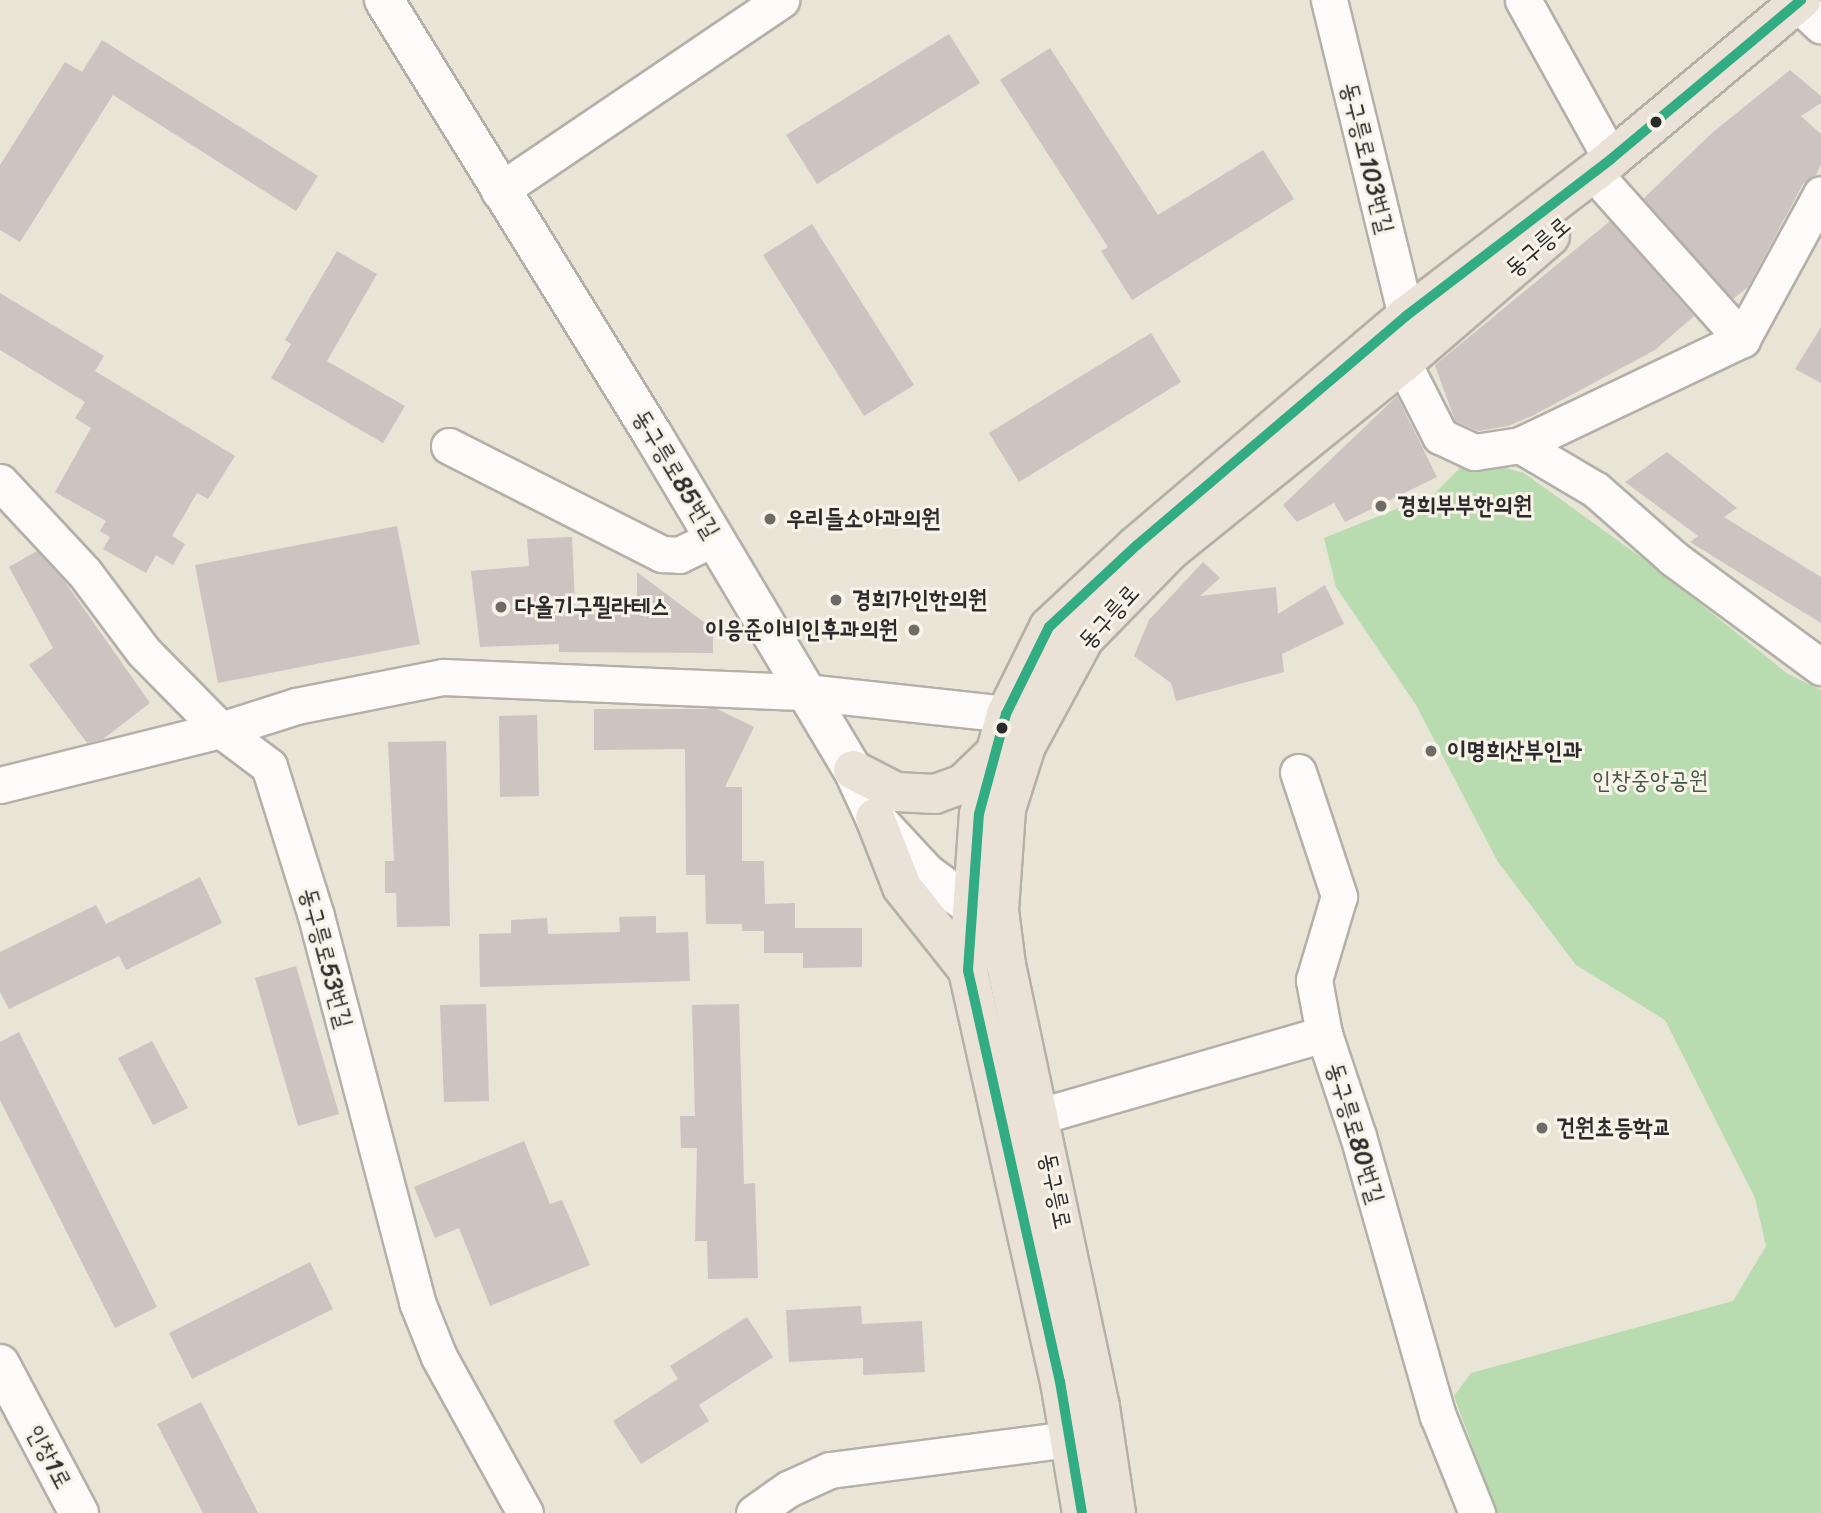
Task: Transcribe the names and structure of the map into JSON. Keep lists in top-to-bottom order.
{
  "streets": {
    "main road": ["동구릉로"],
    "street": [
      "동구릉로103번길",
      "동구릉로85번길",
      "동구릉로53번길",
      "동구릉로80번길",
      "인창1로"
    ]
  },
  "crossings": [
    ["동구릉로103번길", "동구릉로"],
    ["동구릉로", "동구릉로85번길"],
    ["동구릉로", "동구릉로80번길"]
  ],
  "parks": ["인창중앙공원"],
  "places": [
    "경희부부한의원",
    "우리들소아과의원",
    "경희가인한의원",
    "다올기구필라테스",
    "이응준이비인후과의원",
    "이명희산부인과",
    "건원초등학교"
  ]
}
